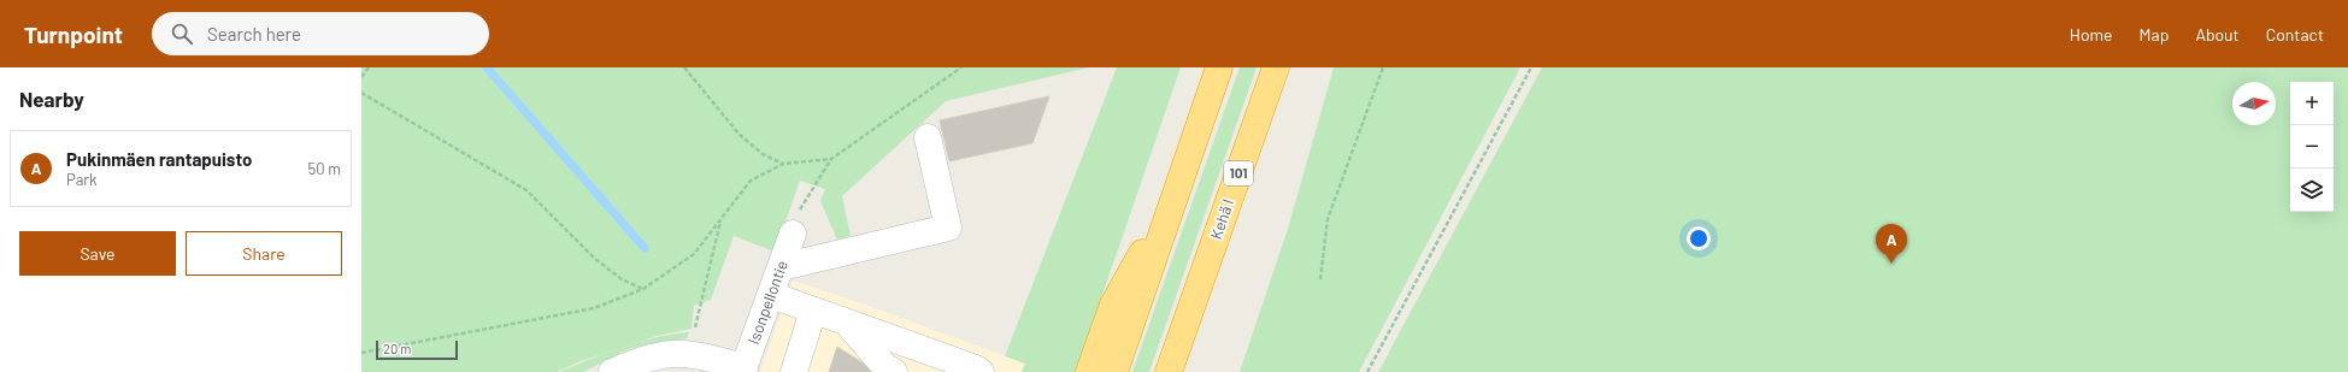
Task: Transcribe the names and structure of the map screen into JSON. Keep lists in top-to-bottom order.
{
  "streets": {
    "highway": ["101", "Kehä I"],
    "street": ["Isonpellontie"]
  },
  "scale_bar": "20 m",
  "north": "right",
  "page": {
    "header": "Turnpoint",
    "search": "Search here",
    "nav": [
      "Home",
      "Map",
      "About",
      "Contact"
    ],
    "heading": "Nearby",
    "map_buttons": ["+", "−"],
    "list": [
      {
        "mark": "A",
        "name": "Pukinmäen rantapuisto",
        "note": "Park",
        "value": "50 m"
      }
    ],
    "buttons": ["Save", "Share"],
    "pins": "A",
    "scale": "20 m"
  }
}
